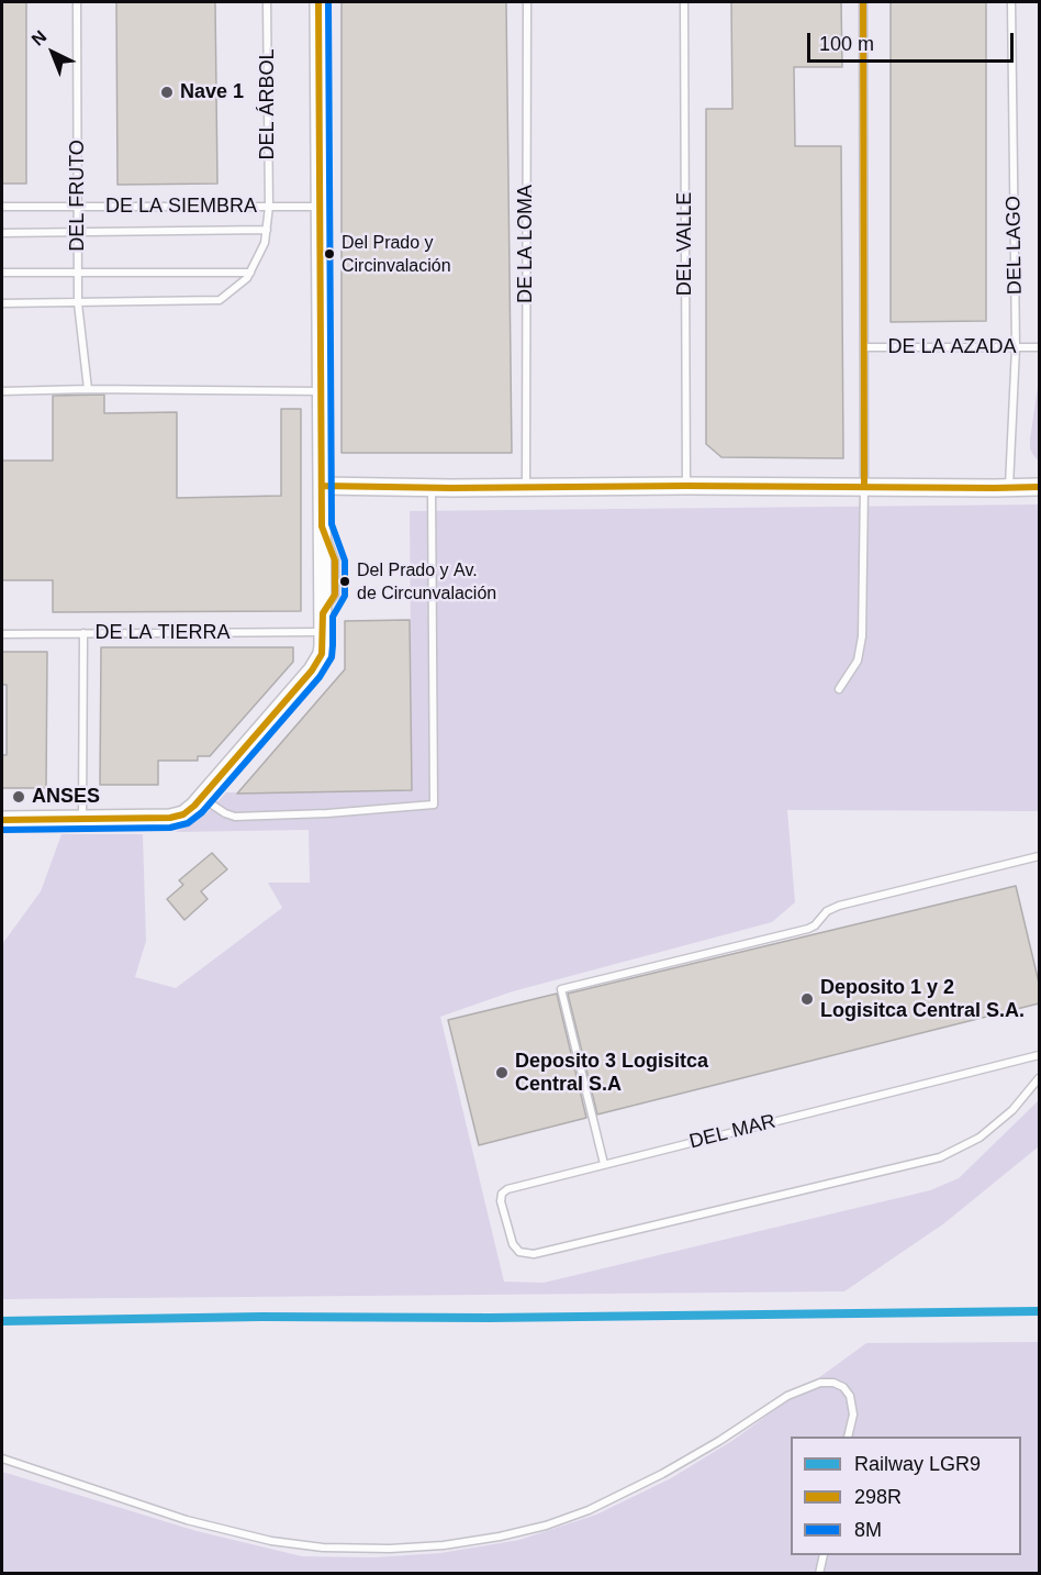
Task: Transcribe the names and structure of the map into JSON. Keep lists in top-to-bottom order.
{
  "streets": {
    "lane": [
      "DEL ÁRBOL",
      "DEL FRUTO",
      "DE LA SIEMBRA",
      "DE LA LOMA",
      "DEL VALLE",
      "DEL LAGO",
      "DE LA AZADA",
      "DE LA TIERRA",
      "DEL MAR"
    ]
  },
  "crossings": [
    ["DEL ÁRBOL", "DE LA SIEMBRA"],
    ["DEL FRUTO", "DE LA SIEMBRA"],
    ["DEL LAGO", "DE LA AZADA"]
  ],
  "places": [
    "Nave 1",
    "Del Prado y Circinvalación",
    "Del Prado y Av. de Circunvalación",
    "ANSES",
    "Deposito 1 y 2 Logisitca Central S.A.",
    "Deposito 3 Logisitca Central S.A"
  ],
  "lines": ["transit line 298R", "transit line 8M", "rail line LGR9"],
  "legend": ["Railway LGR9", "298R", "8M"],
  "scale_bar": "100 m",
  "north": "top left"
}
